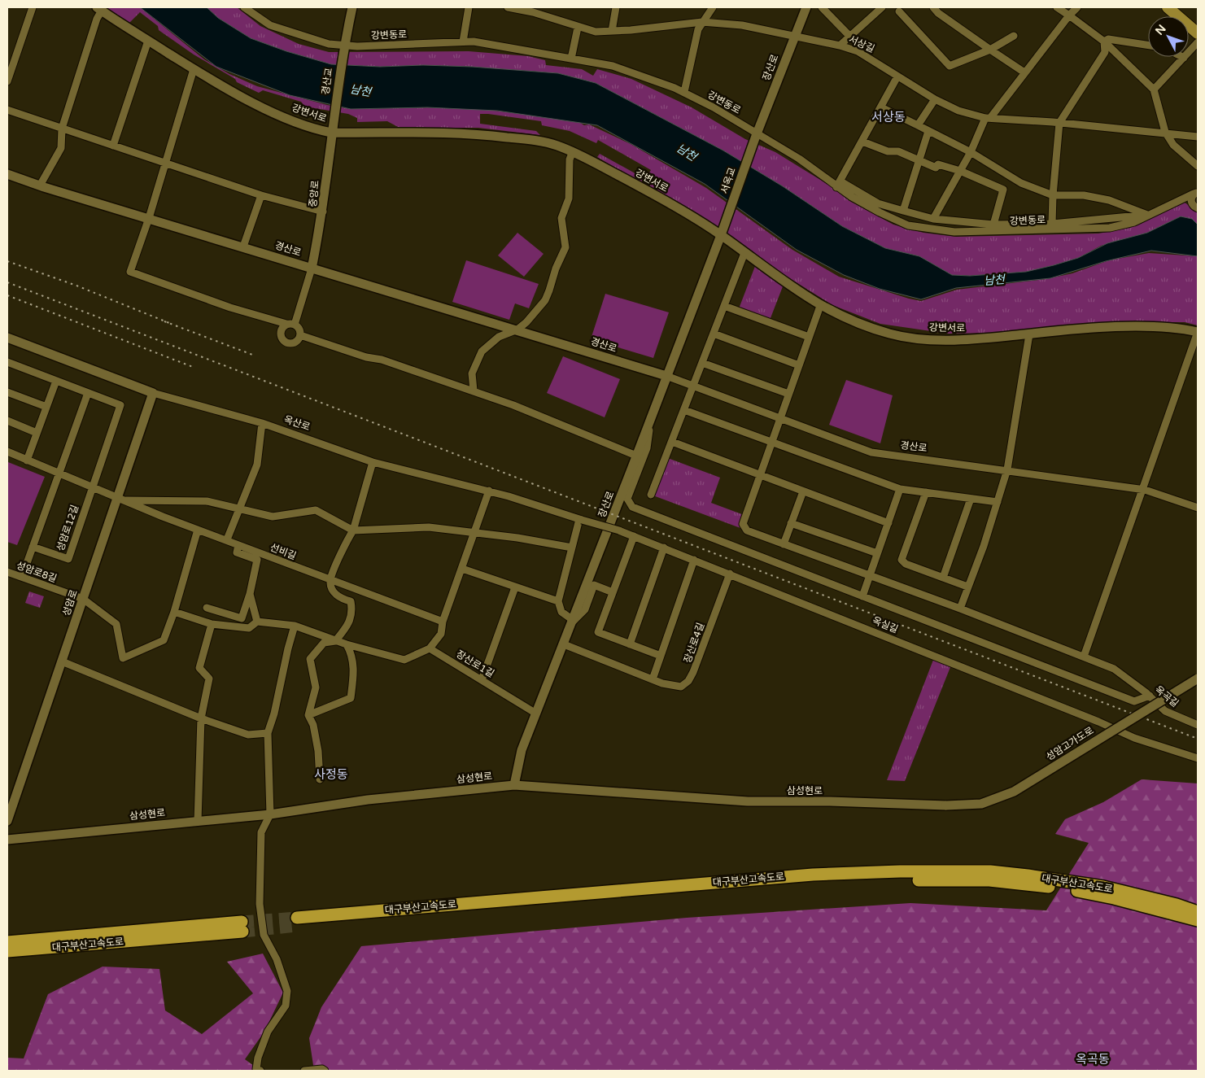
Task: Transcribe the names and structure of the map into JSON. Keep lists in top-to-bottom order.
{
  "streets": {
    "highway": ["대구부산고속도로"],
    "street": [
      "강변동로",
      "서상길",
      "장산로",
      "경산교",
      "강변서로",
      "서옥교",
      "중앙로",
      "경산로",
      "옥산로",
      "성암로12길",
      "선비길",
      "성암로8길",
      "성암로",
      "옥실길",
      "장산로4길",
      "장산로1길",
      "옥곡길",
      "성암고가도로",
      "삼성현로"
    ]
  },
  "crossings": [
    ["강변동로", "장산로"],
    ["강변동로", "경산교"],
    ["강변동로", "서옥교"],
    ["서상길", "장산로"],
    ["장산로", "강변서로"],
    ["장산로", "서옥교"],
    ["장산로", "경산로"],
    ["장산로", "장산로4길"],
    ["장산로", "장산로1길"],
    ["장산로", "삼성현로"],
    ["경산교", "중앙로"],
    ["강변서로", "서옥교"],
    ["강변서로", "중앙로"],
    ["중앙로", "경산로"],
    ["옥산로", "성암로"],
    ["옥산로", "옥실길"],
    ["선비길", "성암로"],
    ["성암로8길", "성암로"],
    ["옥실길", "장산로4길"],
    ["성암고가도로", "삼성현로"]
  ],
  "districts": ["서상동", "사정동", "옥곡동"],
  "water": ["남천"],
  "north": "top left"
}
